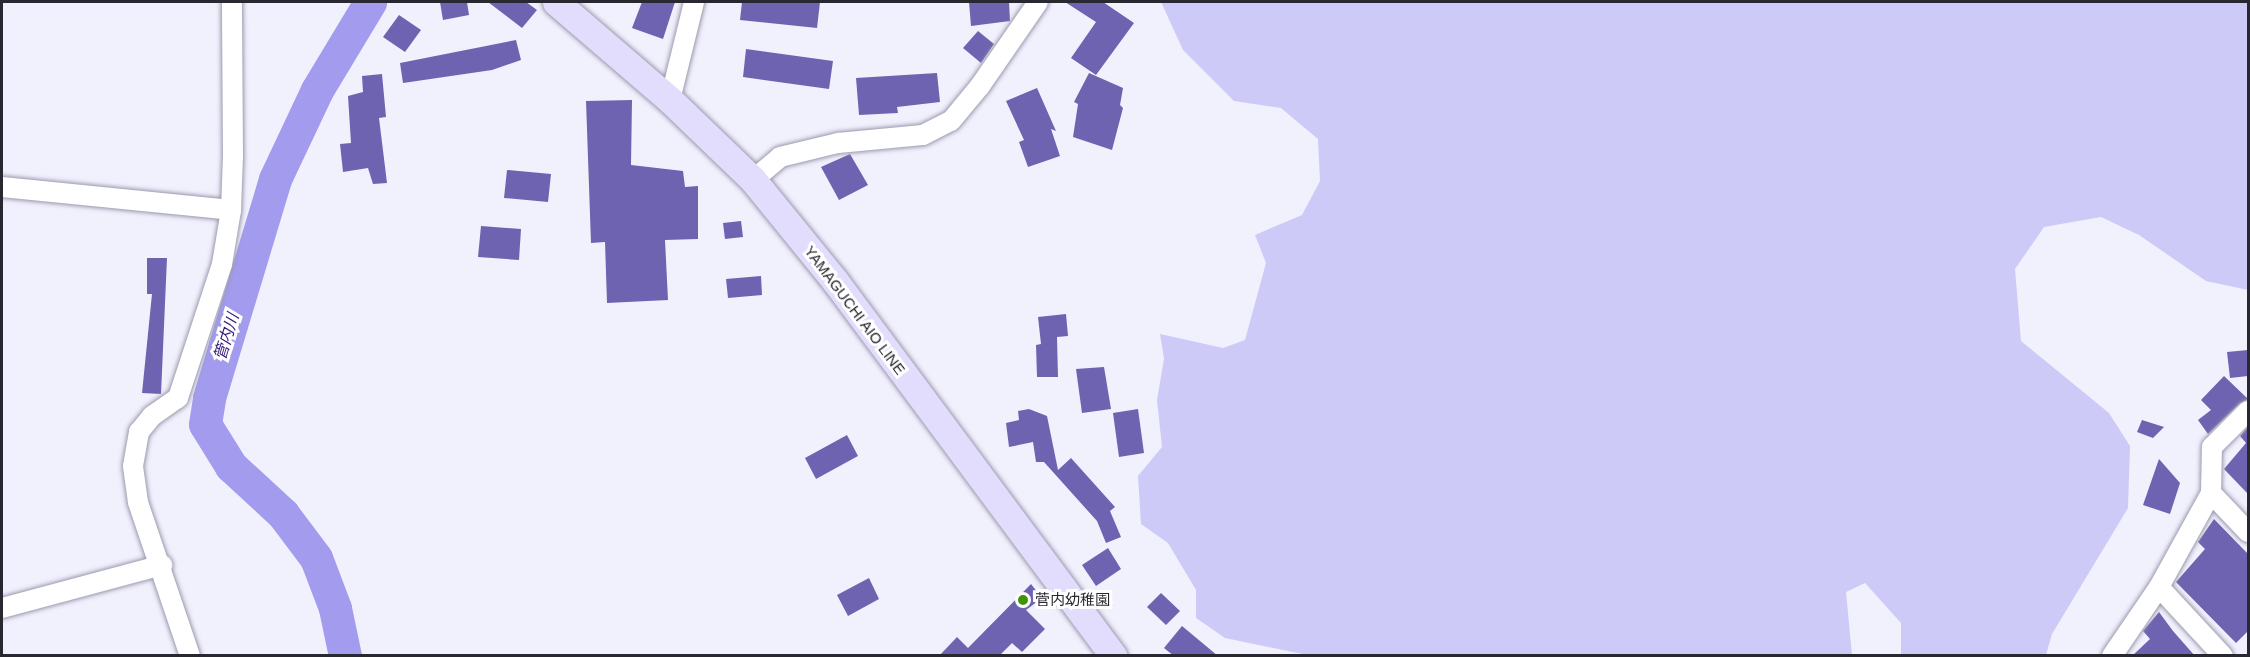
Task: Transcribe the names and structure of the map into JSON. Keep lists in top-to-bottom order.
{
  "streets": {
    "main road": ["YAMAGUCHI AIO LINE"]
  },
  "water": ["管内川"],
  "places": ["菅内幼稚園"]
}
